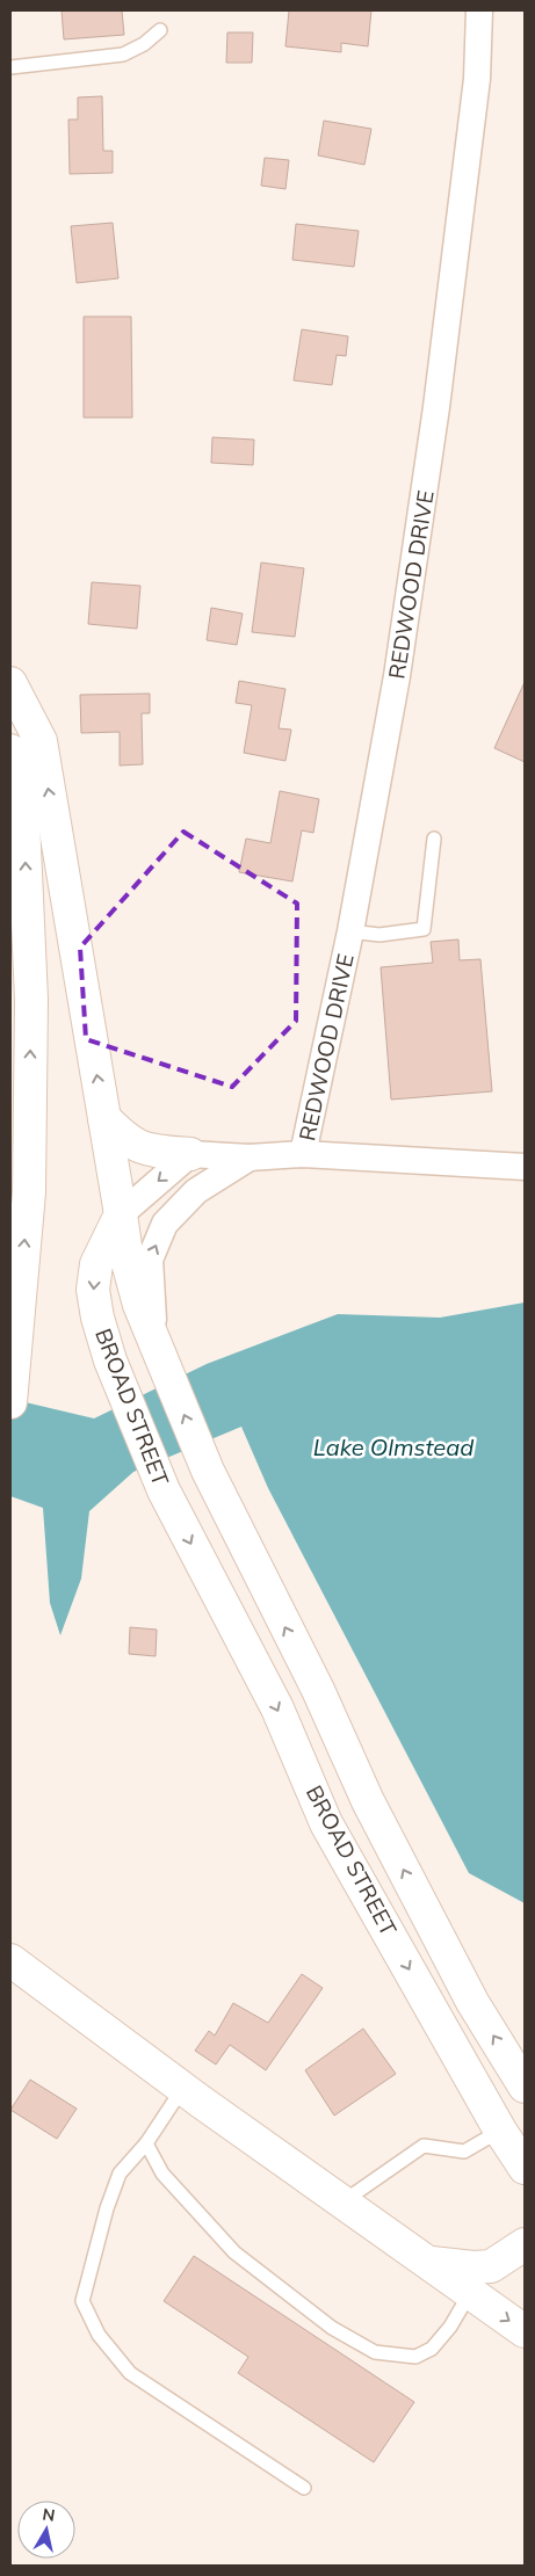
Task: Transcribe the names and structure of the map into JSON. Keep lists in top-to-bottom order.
{
  "streets": {
    "main road": ["BROAD STREET"],
    "street": ["REDWOOD DRIVE"]
  },
  "water": ["Lake Olmstead"],
  "north": "top"
}
